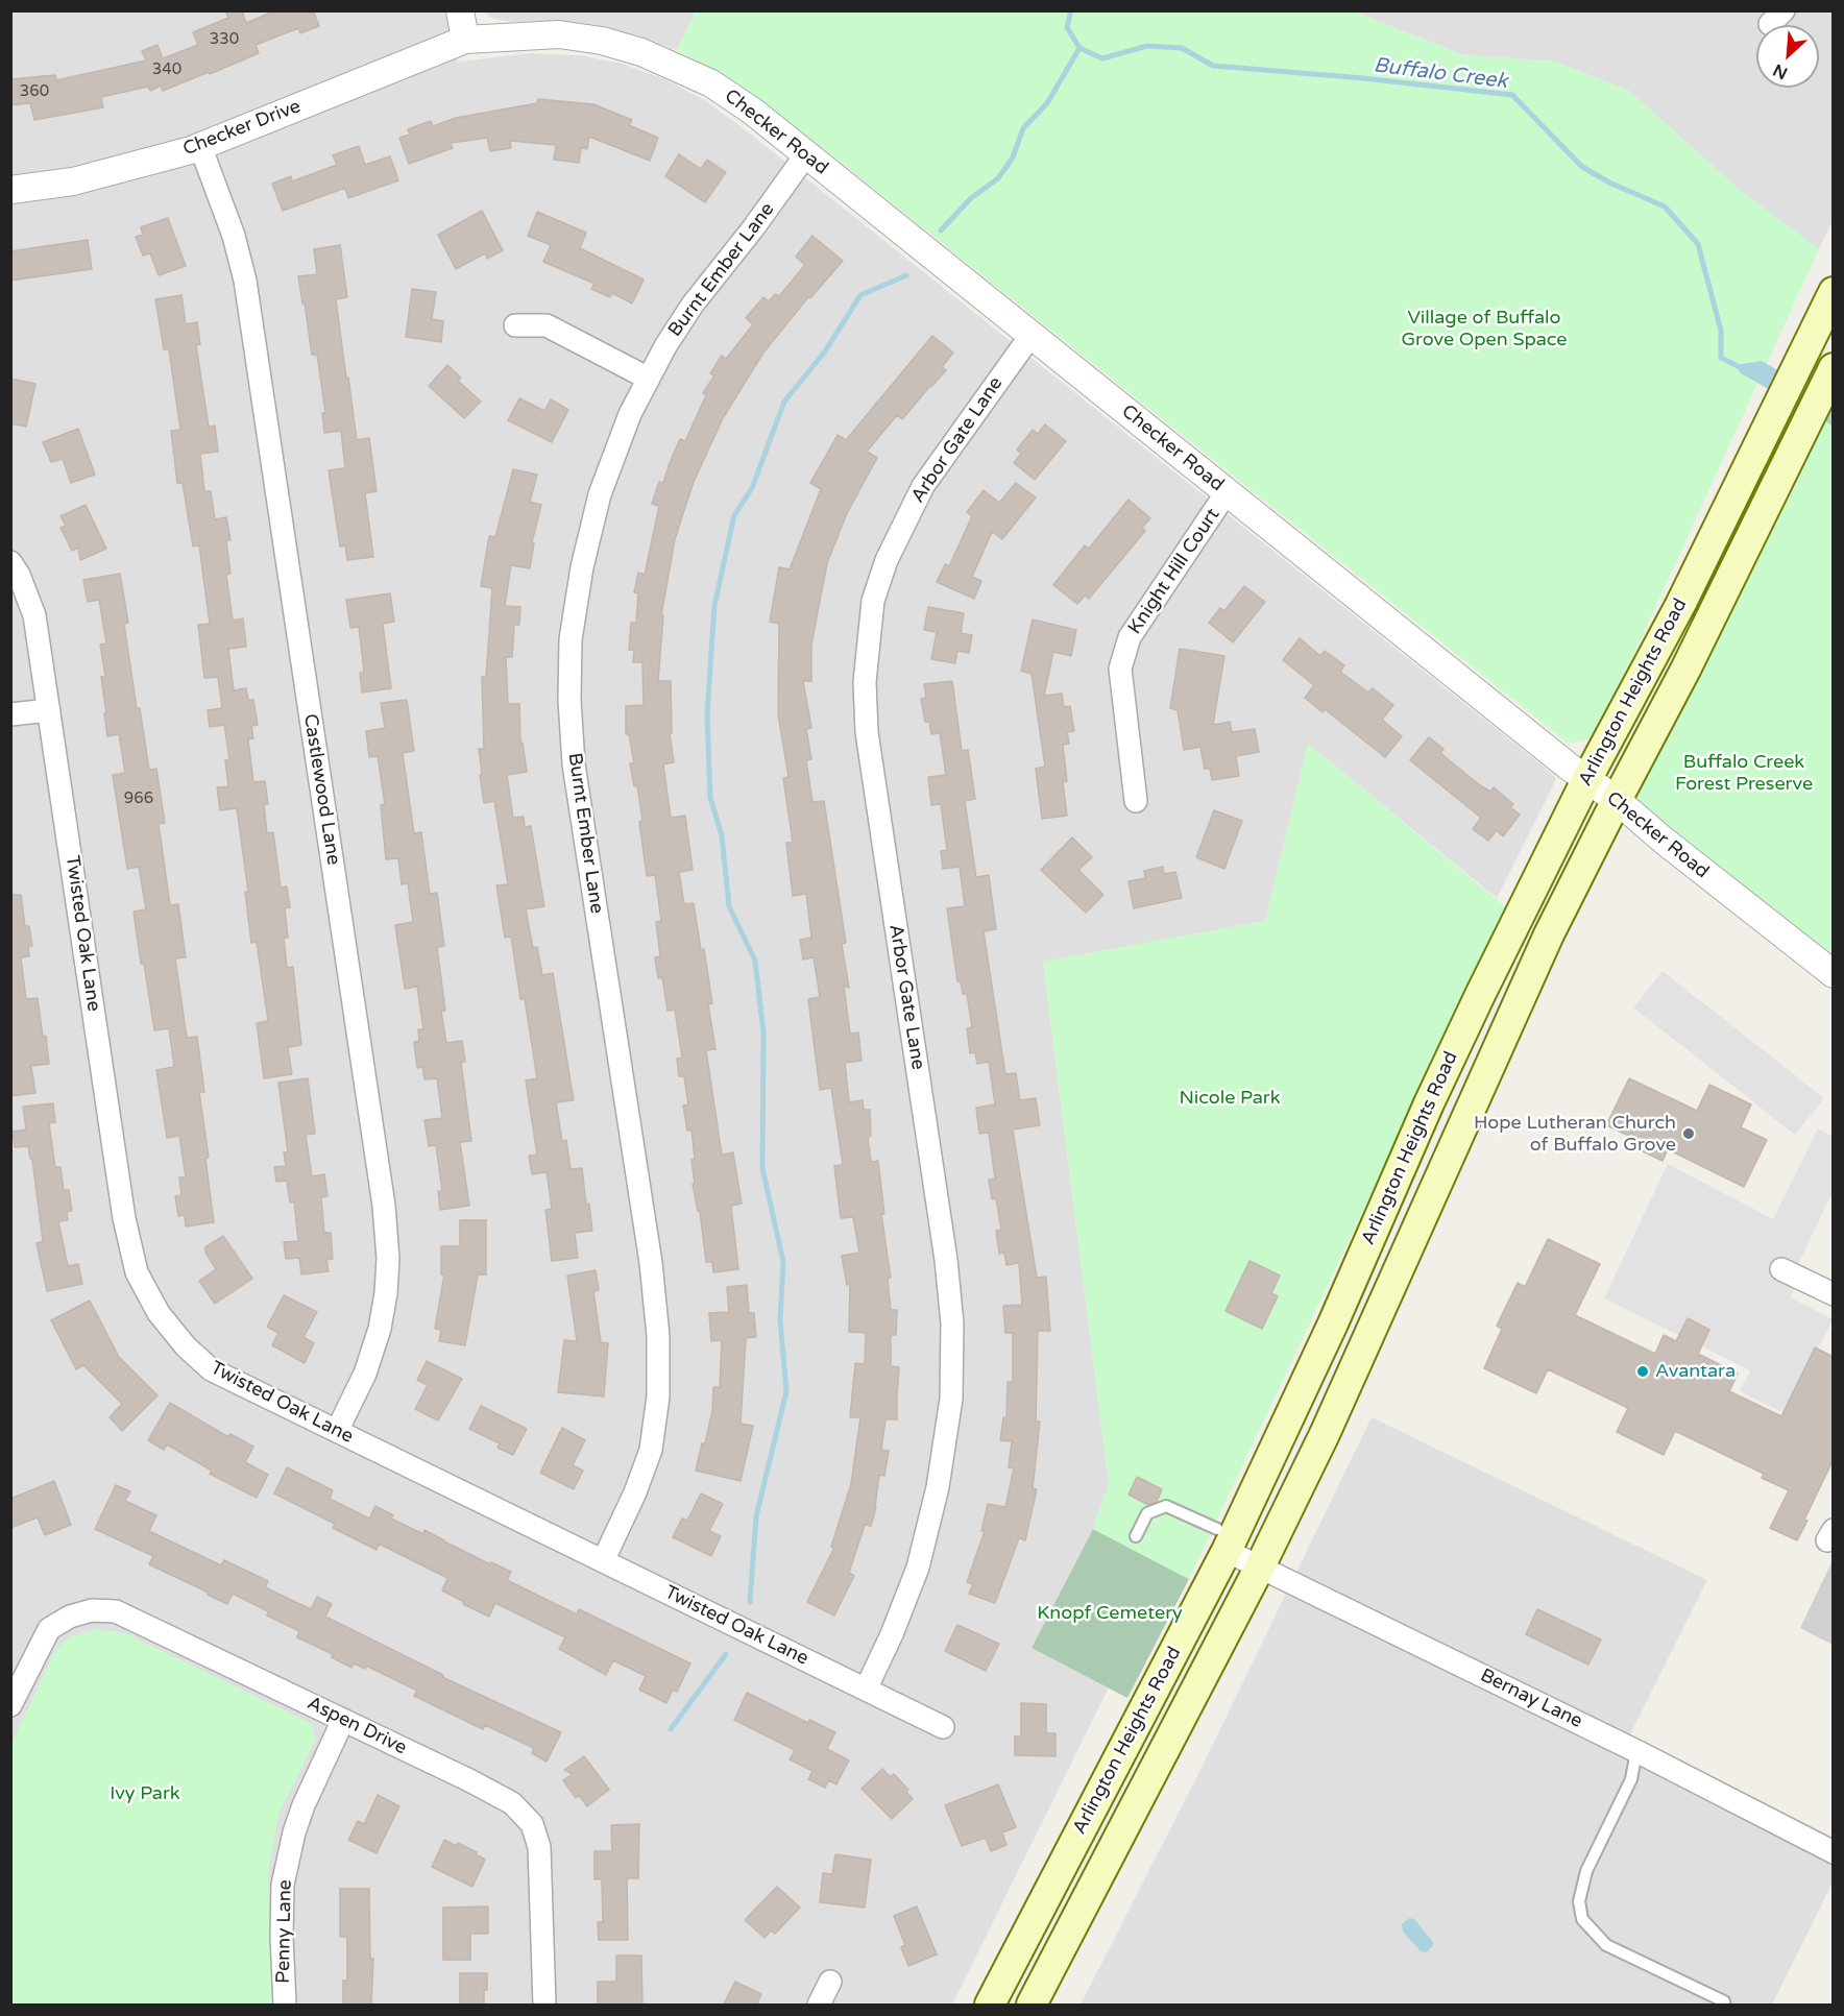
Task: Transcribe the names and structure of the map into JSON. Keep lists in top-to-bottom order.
{
  "streets": {
    "main road": ["Arlington Heights Road"],
    "street": [
      "Checker Drive",
      "Checker Road",
      "Burnt Ember Lane",
      "Arbor Gate Lane",
      "Knight Hill Court",
      "Castlewood Lane",
      "Twisted Oak Lane",
      "Bernay Lane",
      "Aspen Drive",
      "Penny Lane"
    ]
  },
  "crossings": [
    ["Checker Drive", "Checker Road"],
    ["Checker Drive", "Castlewood Lane"],
    ["Checker Road", "Burnt Ember Lane"],
    ["Checker Road", "Arbor Gate Lane"],
    ["Checker Road", "Knight Hill Court"],
    ["Checker Road", "Arlington Heights Road"],
    ["Burnt Ember Lane", "Twisted Oak Lane"],
    ["Arbor Gate Lane", "Twisted Oak Lane"],
    ["Arlington Heights Road", "Bernay Lane"],
    ["Castlewood Lane", "Twisted Oak Lane"],
    ["Aspen Drive", "Penny Lane"]
  ],
  "water": ["Buffalo Creek"],
  "parks": [
    "Village of Buffalo Grove Open Space",
    "Buffalo Creek Forest Preserve",
    "Nicole Park",
    "Knopf Cemetery",
    "Ivy Park"
  ],
  "places": ["Hope Lutheran Church of Buffalo Grove", "Avantara"],
  "house_numbers": [
    "330",
    "340",
    "360",
    "966"
  ],
  "north": "bottom left"
}
